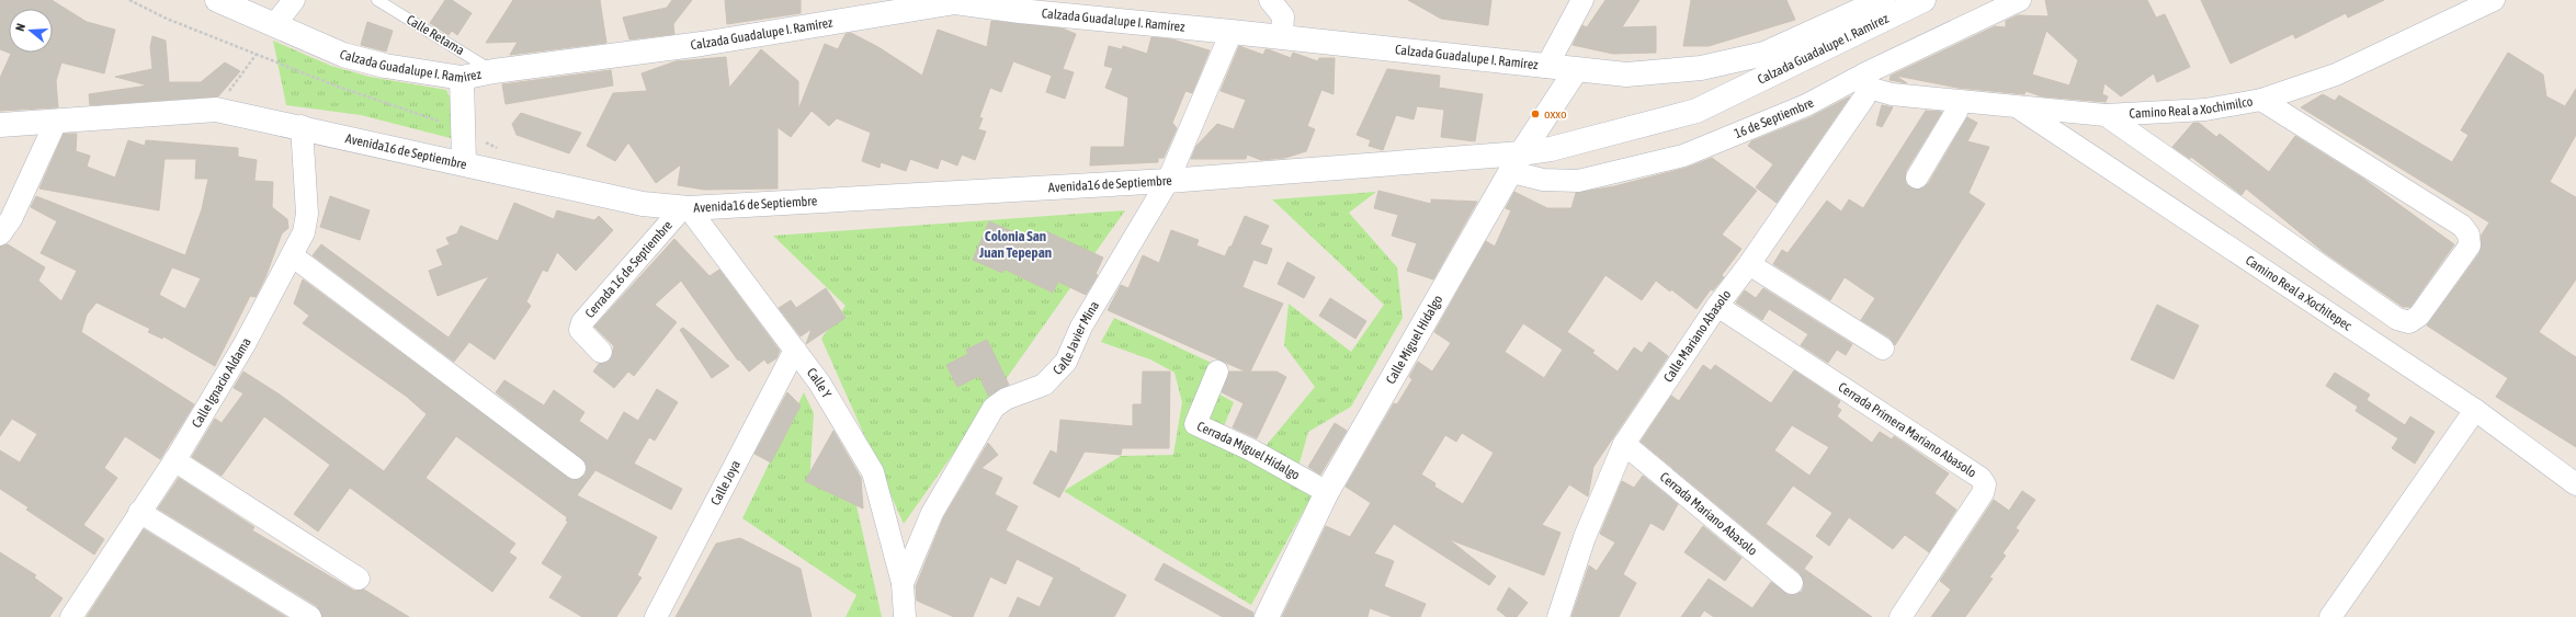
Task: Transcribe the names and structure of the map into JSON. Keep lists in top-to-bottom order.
{
  "streets": {
    "main road": ["Calzada Guadalupe I. Ramírez", "Avenida16 de Septiembre", "Calle Miguel Hidalgo"],
    "street": [
      "Camino Real a Xochimilco",
      "16 de Septiembre",
      "Cerrada 16 de Septiembre",
      "Camino Real a Xochitepec",
      "Calle Mariano Abasolo",
      "Calle Javier Mina",
      "Calle Ignacio Aldama",
      "Calle Y",
      "Cerrada Primera Mariano Abasolo",
      "Cerrada Miguel Hidalgo",
      "Calle Joya",
      "Cerrada Mariano Abasolo"
    ],
    "lane": ["Calle Retama"]
  },
  "crossings": [
    ["Calzada Guadalupe I. Ramírez", "Calle Retama"],
    ["Calzada Guadalupe I. Ramírez", "16 de Septiembre"],
    ["Calzada Guadalupe I. Ramírez", "Avenida16 de Septiembre"],
    ["Calzada Guadalupe I. Ramírez", "Calle Javier Mina"],
    ["Calzada Guadalupe I. Ramírez", "Calle Miguel Hidalgo"],
    ["Camino Real a Xochimilco", "16 de Septiembre"],
    ["Camino Real a Xochimilco", "Camino Real a Xochitepec"],
    ["Camino Real a Xochimilco", "Calle Mariano Abasolo"],
    ["16 de Septiembre", "Avenida16 de Septiembre"],
    ["16 de Septiembre", "Calle Mariano Abasolo"],
    ["16 de Septiembre", "Calle Miguel Hidalgo"],
    ["Avenida16 de Septiembre", "Cerrada 16 de Septiembre"],
    ["Avenida16 de Septiembre", "Calle Javier Mina"],
    ["Avenida16 de Septiembre", "Calle Miguel Hidalgo"],
    ["Avenida16 de Septiembre", "Calle Ignacio Aldama"],
    ["Avenida16 de Septiembre", "Calle Y"],
    ["Cerrada 16 de Septiembre", "Calle Y"],
    ["Calle Mariano Abasolo", "Cerrada Primera Mariano Abasolo"],
    ["Calle Mariano Abasolo", "Cerrada Mariano Abasolo"],
    ["Calle Javier Mina", "Calle Y"],
    ["Calle Miguel Hidalgo", "Cerrada Miguel Hidalgo"],
    ["Calle Y", "Calle Joya"]
  ],
  "districts": ["Colonia San Juan Tepepan"],
  "places": ["oxxo"],
  "north": "left"
}
